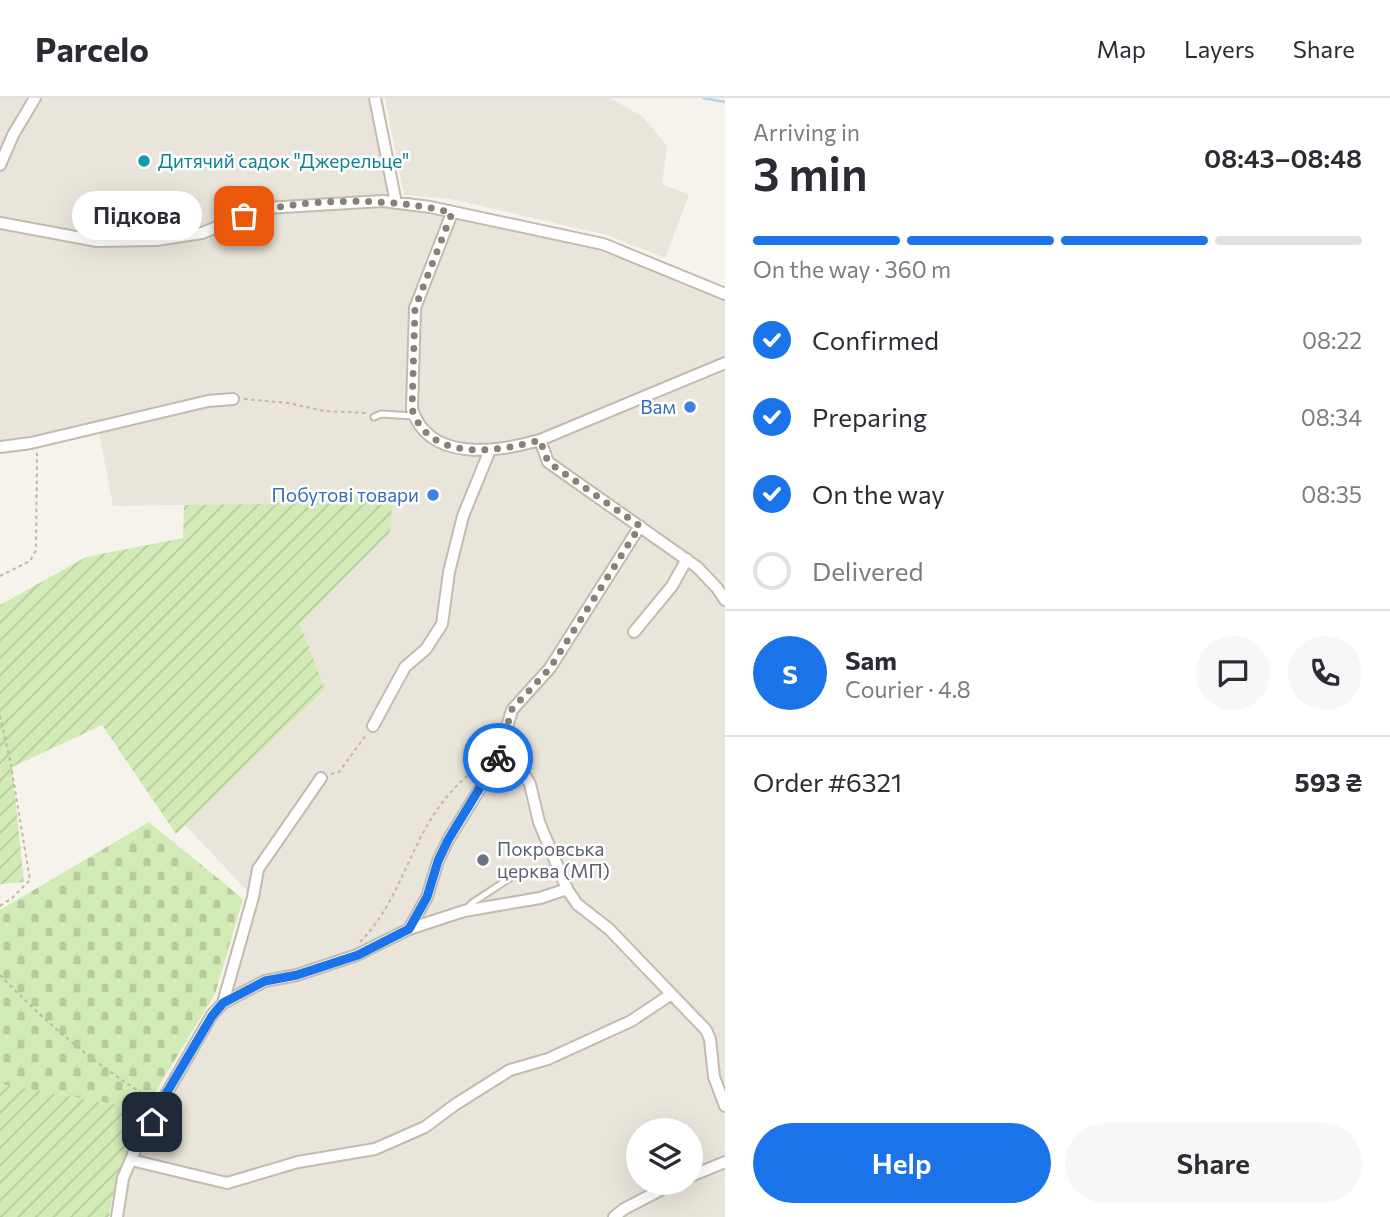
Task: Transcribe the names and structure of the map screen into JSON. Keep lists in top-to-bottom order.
{
  "places": [
    "Дитячий садок \"Джерельце\"",
    "Підкова",
    "Вам",
    "Побутові товари",
    "Покровська церква (МП)"
  ],
  "page": {
    "header": "Parcelo",
    "nav": ["Map", "Layers", "Share"],
    "heading": ["3 min", "Arriving in", "08:43–08:48"],
    "panel": [
      "Sam",
      "Courier · 4.8",
      "Order #6321",
      "593 ₴"
    ],
    "bubble": "Підкова",
    "bar": "On the way · 360 m",
    "list": [
      ["Confirmed", "08:22"],
      ["Preparing", "08:34"],
      ["On the way", "08:35"],
      "Delivered"
    ],
    "round": "S",
    "buttons": ["Help", "Share"]
  }
}
